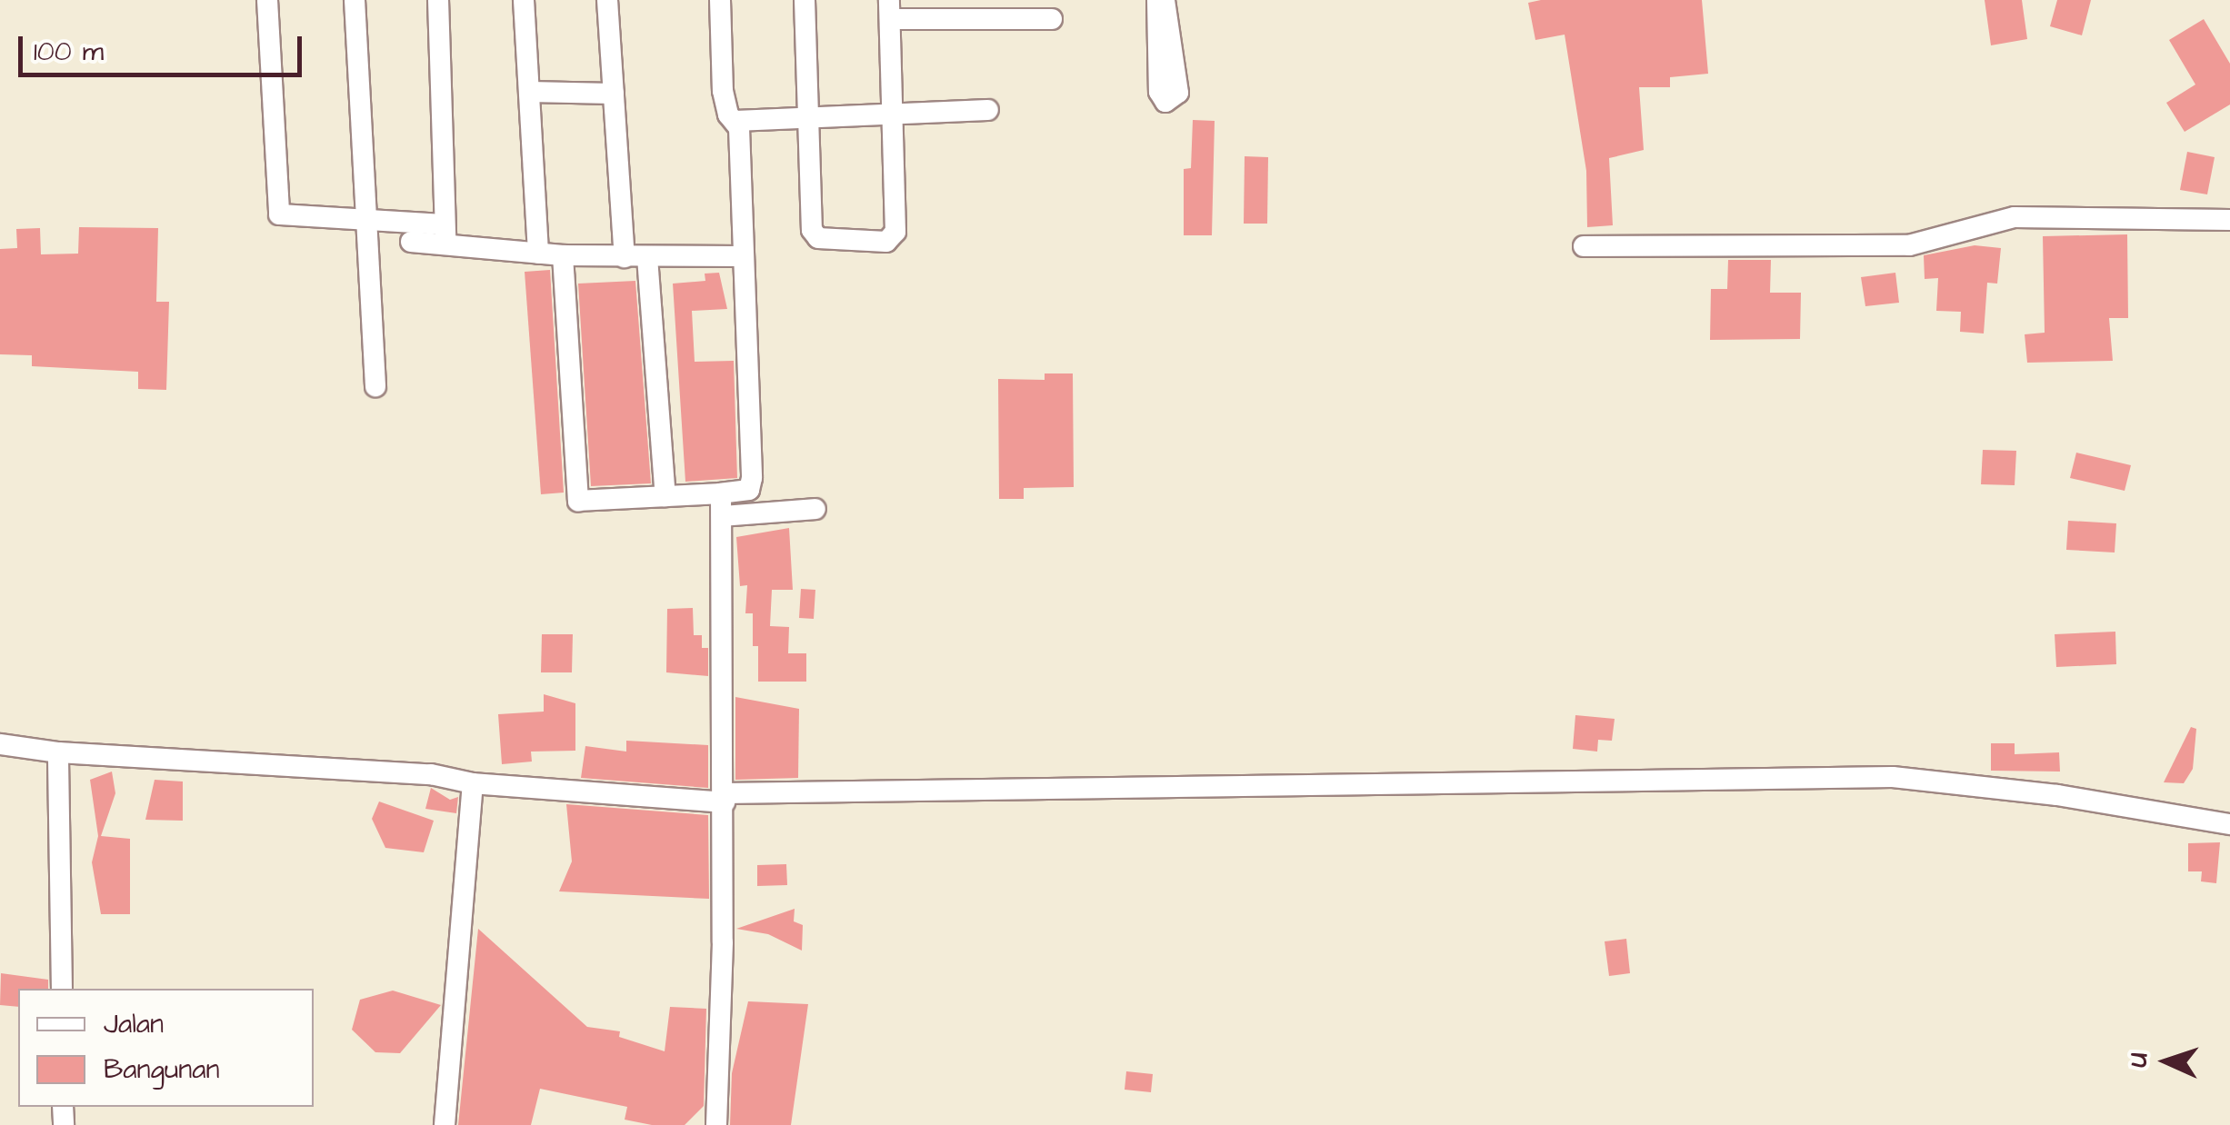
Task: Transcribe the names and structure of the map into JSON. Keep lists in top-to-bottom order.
{
  "legend": ["Jalan", "Bangunan"],
  "scale_bar": "100 m",
  "north": "left"
}
